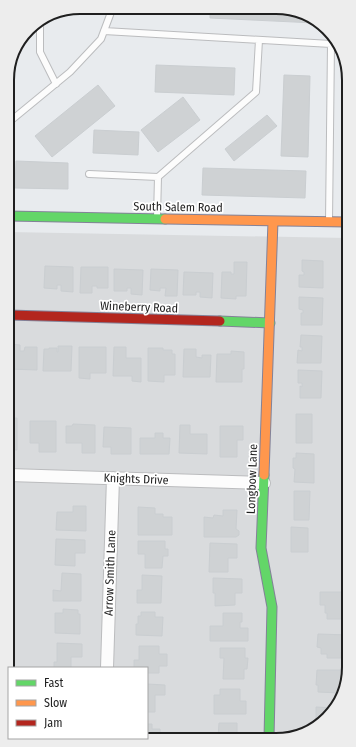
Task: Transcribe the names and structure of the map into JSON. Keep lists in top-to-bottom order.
{
  "streets": {
    "street": [
      "South Salem Road",
      "Wineberry Road",
      "Knights Drive",
      "Longbow Lane",
      "Arrow Smith Lane"
    ]
  },
  "crossings": [
    ["South Salem Road", "Longbow Lane"],
    ["Wineberry Road", "Longbow Lane"],
    ["Knights Drive", "Longbow Lane"],
    ["Knights Drive", "Arrow Smith Lane"]
  ],
  "legend": ["Fast", "Slow", "Jam"]
}
